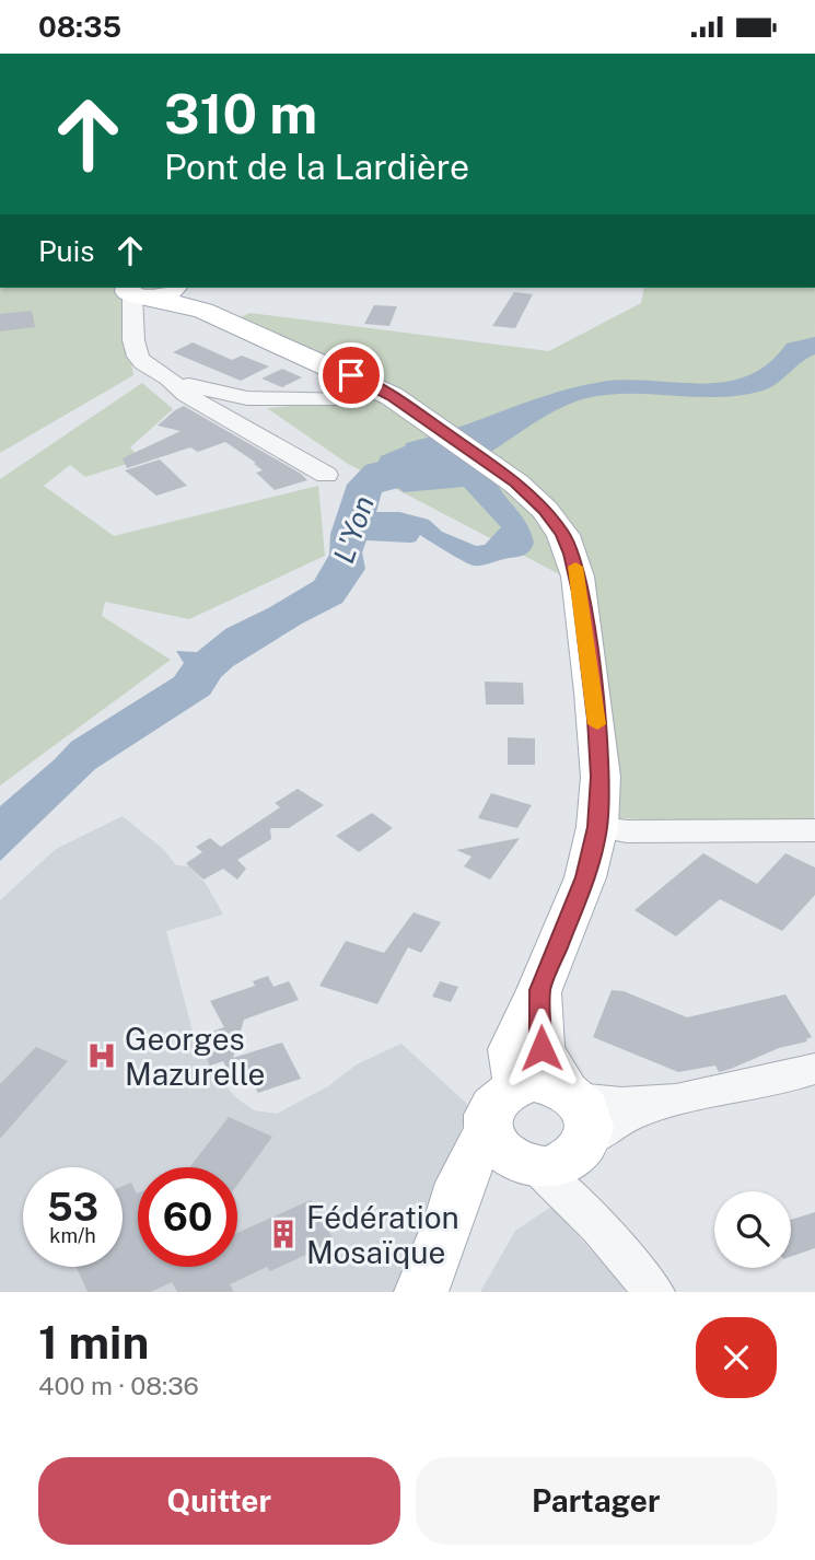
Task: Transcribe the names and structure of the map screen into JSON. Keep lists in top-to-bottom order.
{
  "water": ["L'Yon"],
  "places": {
    "hospital": ["Georges Mazurelle"],
    "building": ["Fédération Mosaïque"]
  },
  "page": {
    "status": "08:35",
    "turn": ["310 m", "Pont de la Lardière"],
    "then": "Puis",
    "speed": "53 km/h",
    "limit": "60",
    "heading": ["1 min", "400 m · 08:36"],
    "buttons": ["Quitter", "Partager"]
  }
}
